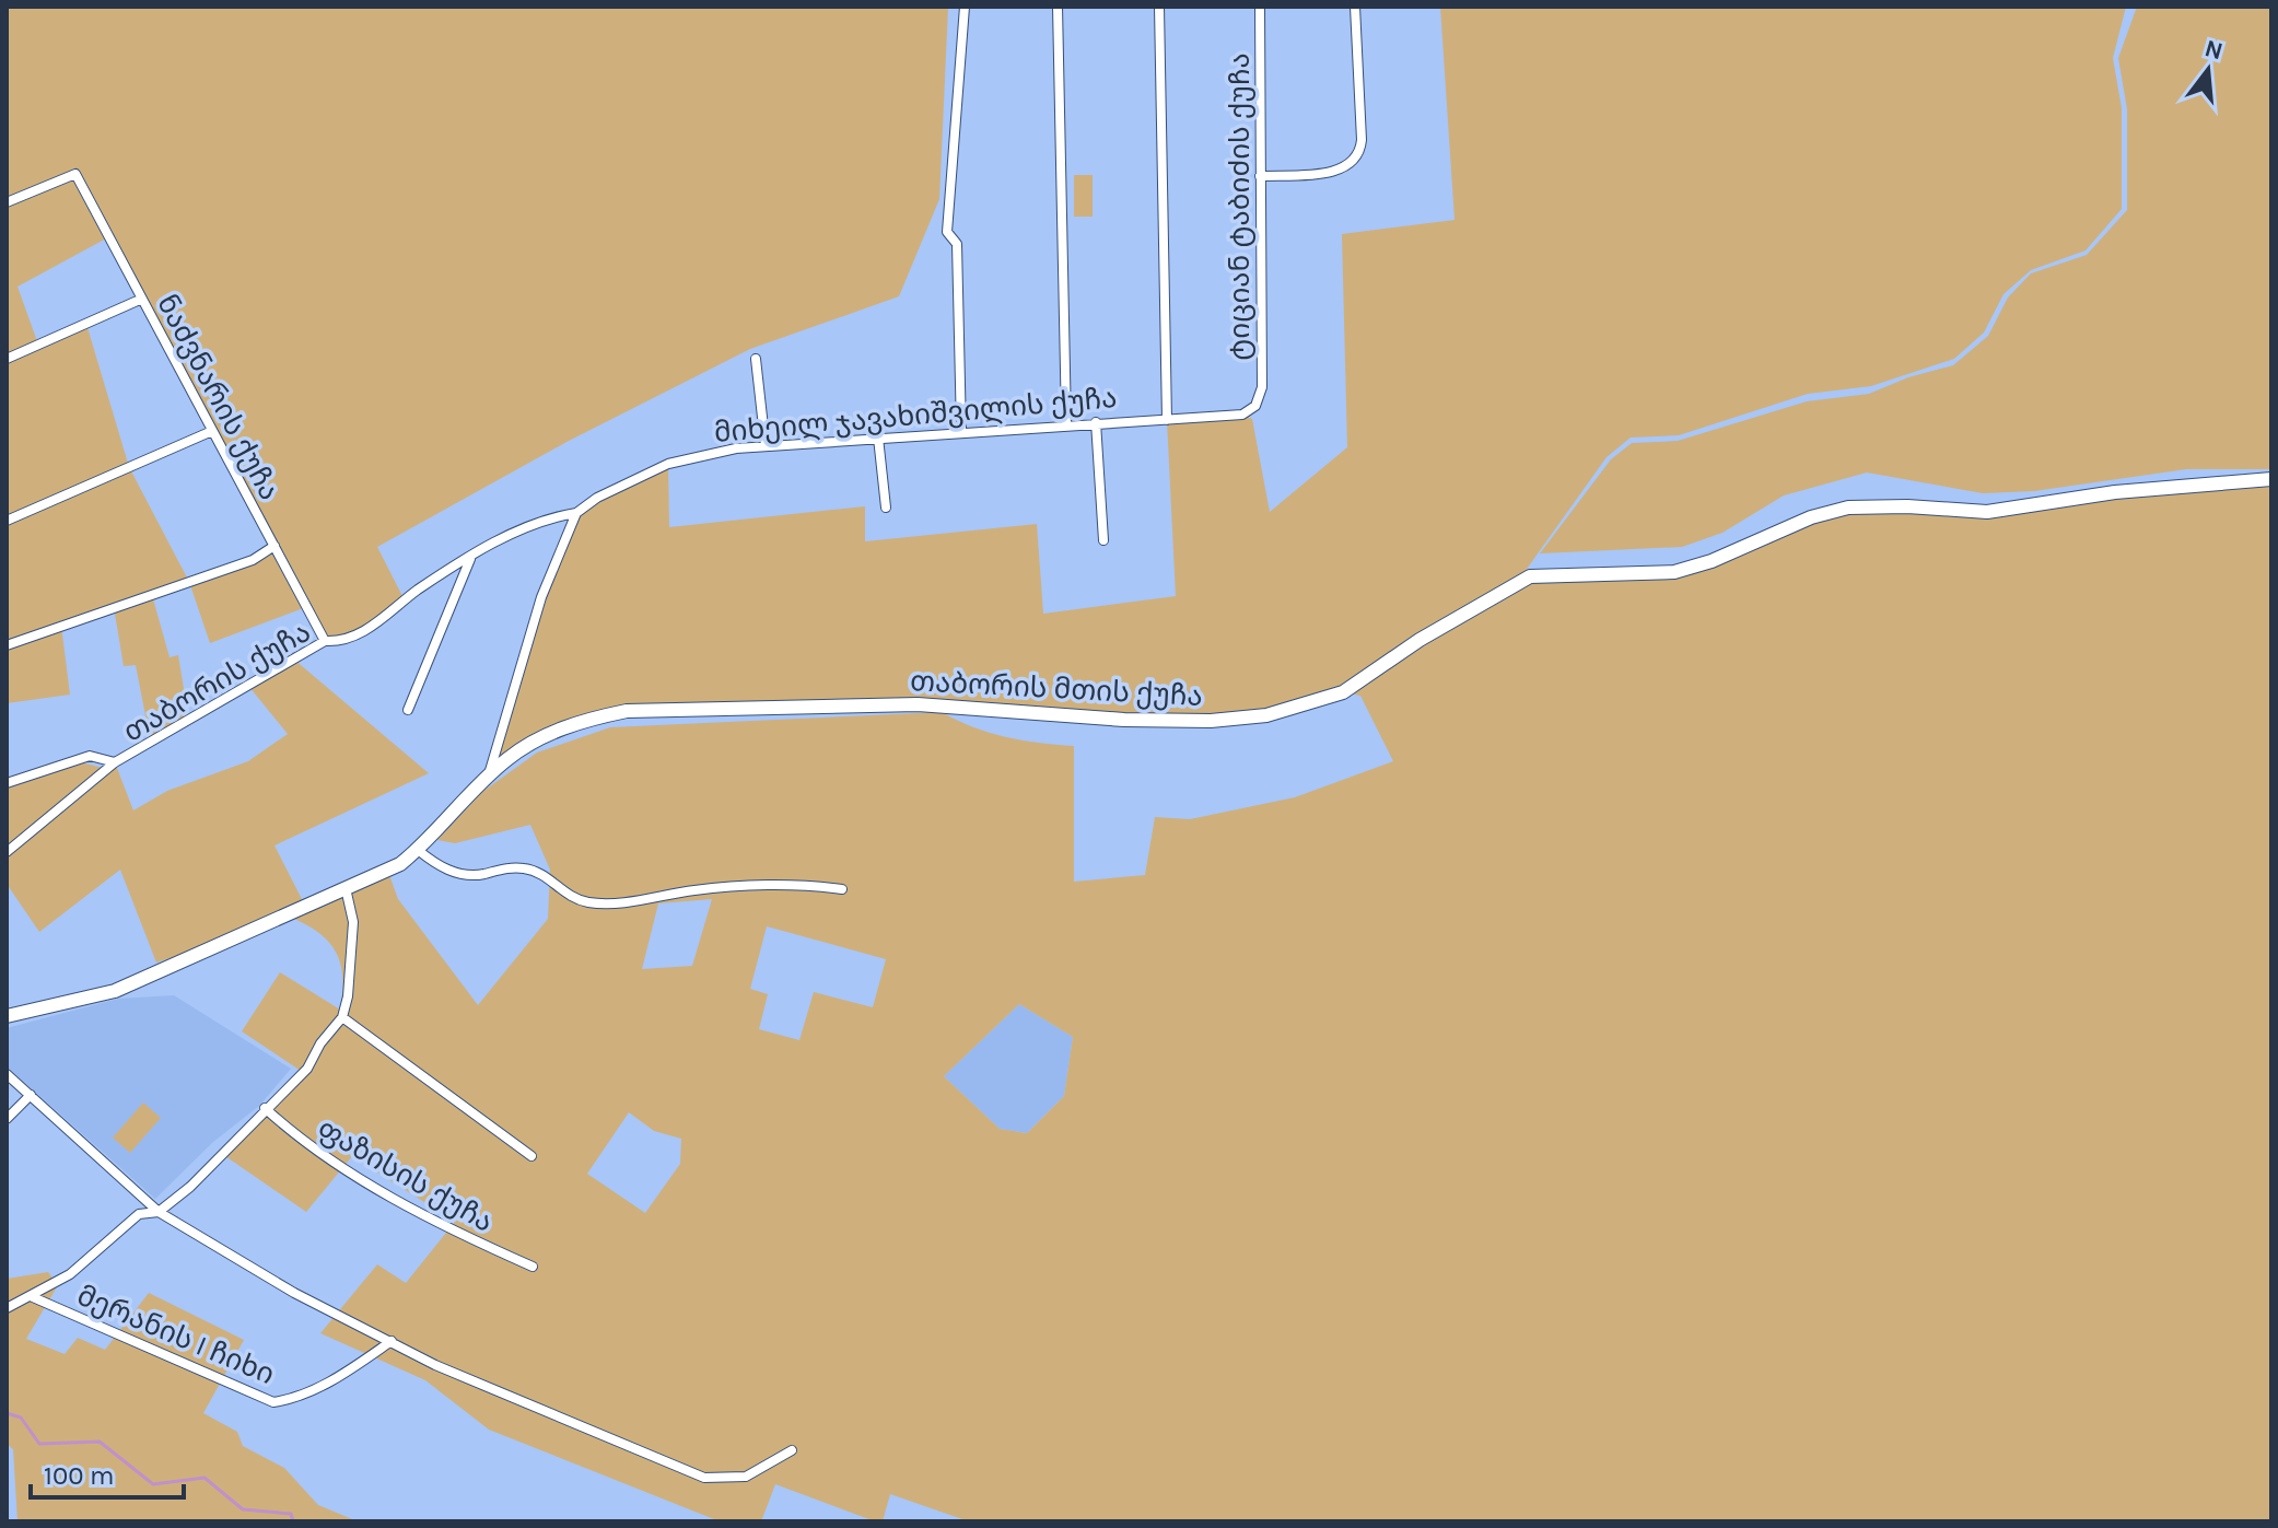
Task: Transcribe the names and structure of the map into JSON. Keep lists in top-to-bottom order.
{
  "streets": {
    "main road": ["თაბორის მთის ქუჩა"],
    "street": [
      "ტიციან ტაბიძის ქუჩა",
      "ნაძვნარის ქუჩა",
      "მიხეილ ჯავახიშვილის ქუჩა",
      "თაბორის ქუჩა",
      "ფაზისის ქუჩა",
      "მერანის I ჩიხი"
    ]
  },
  "crossings": [
    ["ტიციან ტაბიძის ქუჩა", "მიხეილ ჯავახიშვილის ქუჩა"],
    ["ნაძვნარის ქუჩა", "თაბორის ქუჩა"],
    ["მიხეილ ჯავახიშვილის ქუჩა", "თაბორის ქუჩა"]
  ],
  "scale_bar": "100 m",
  "north": "top"
}
